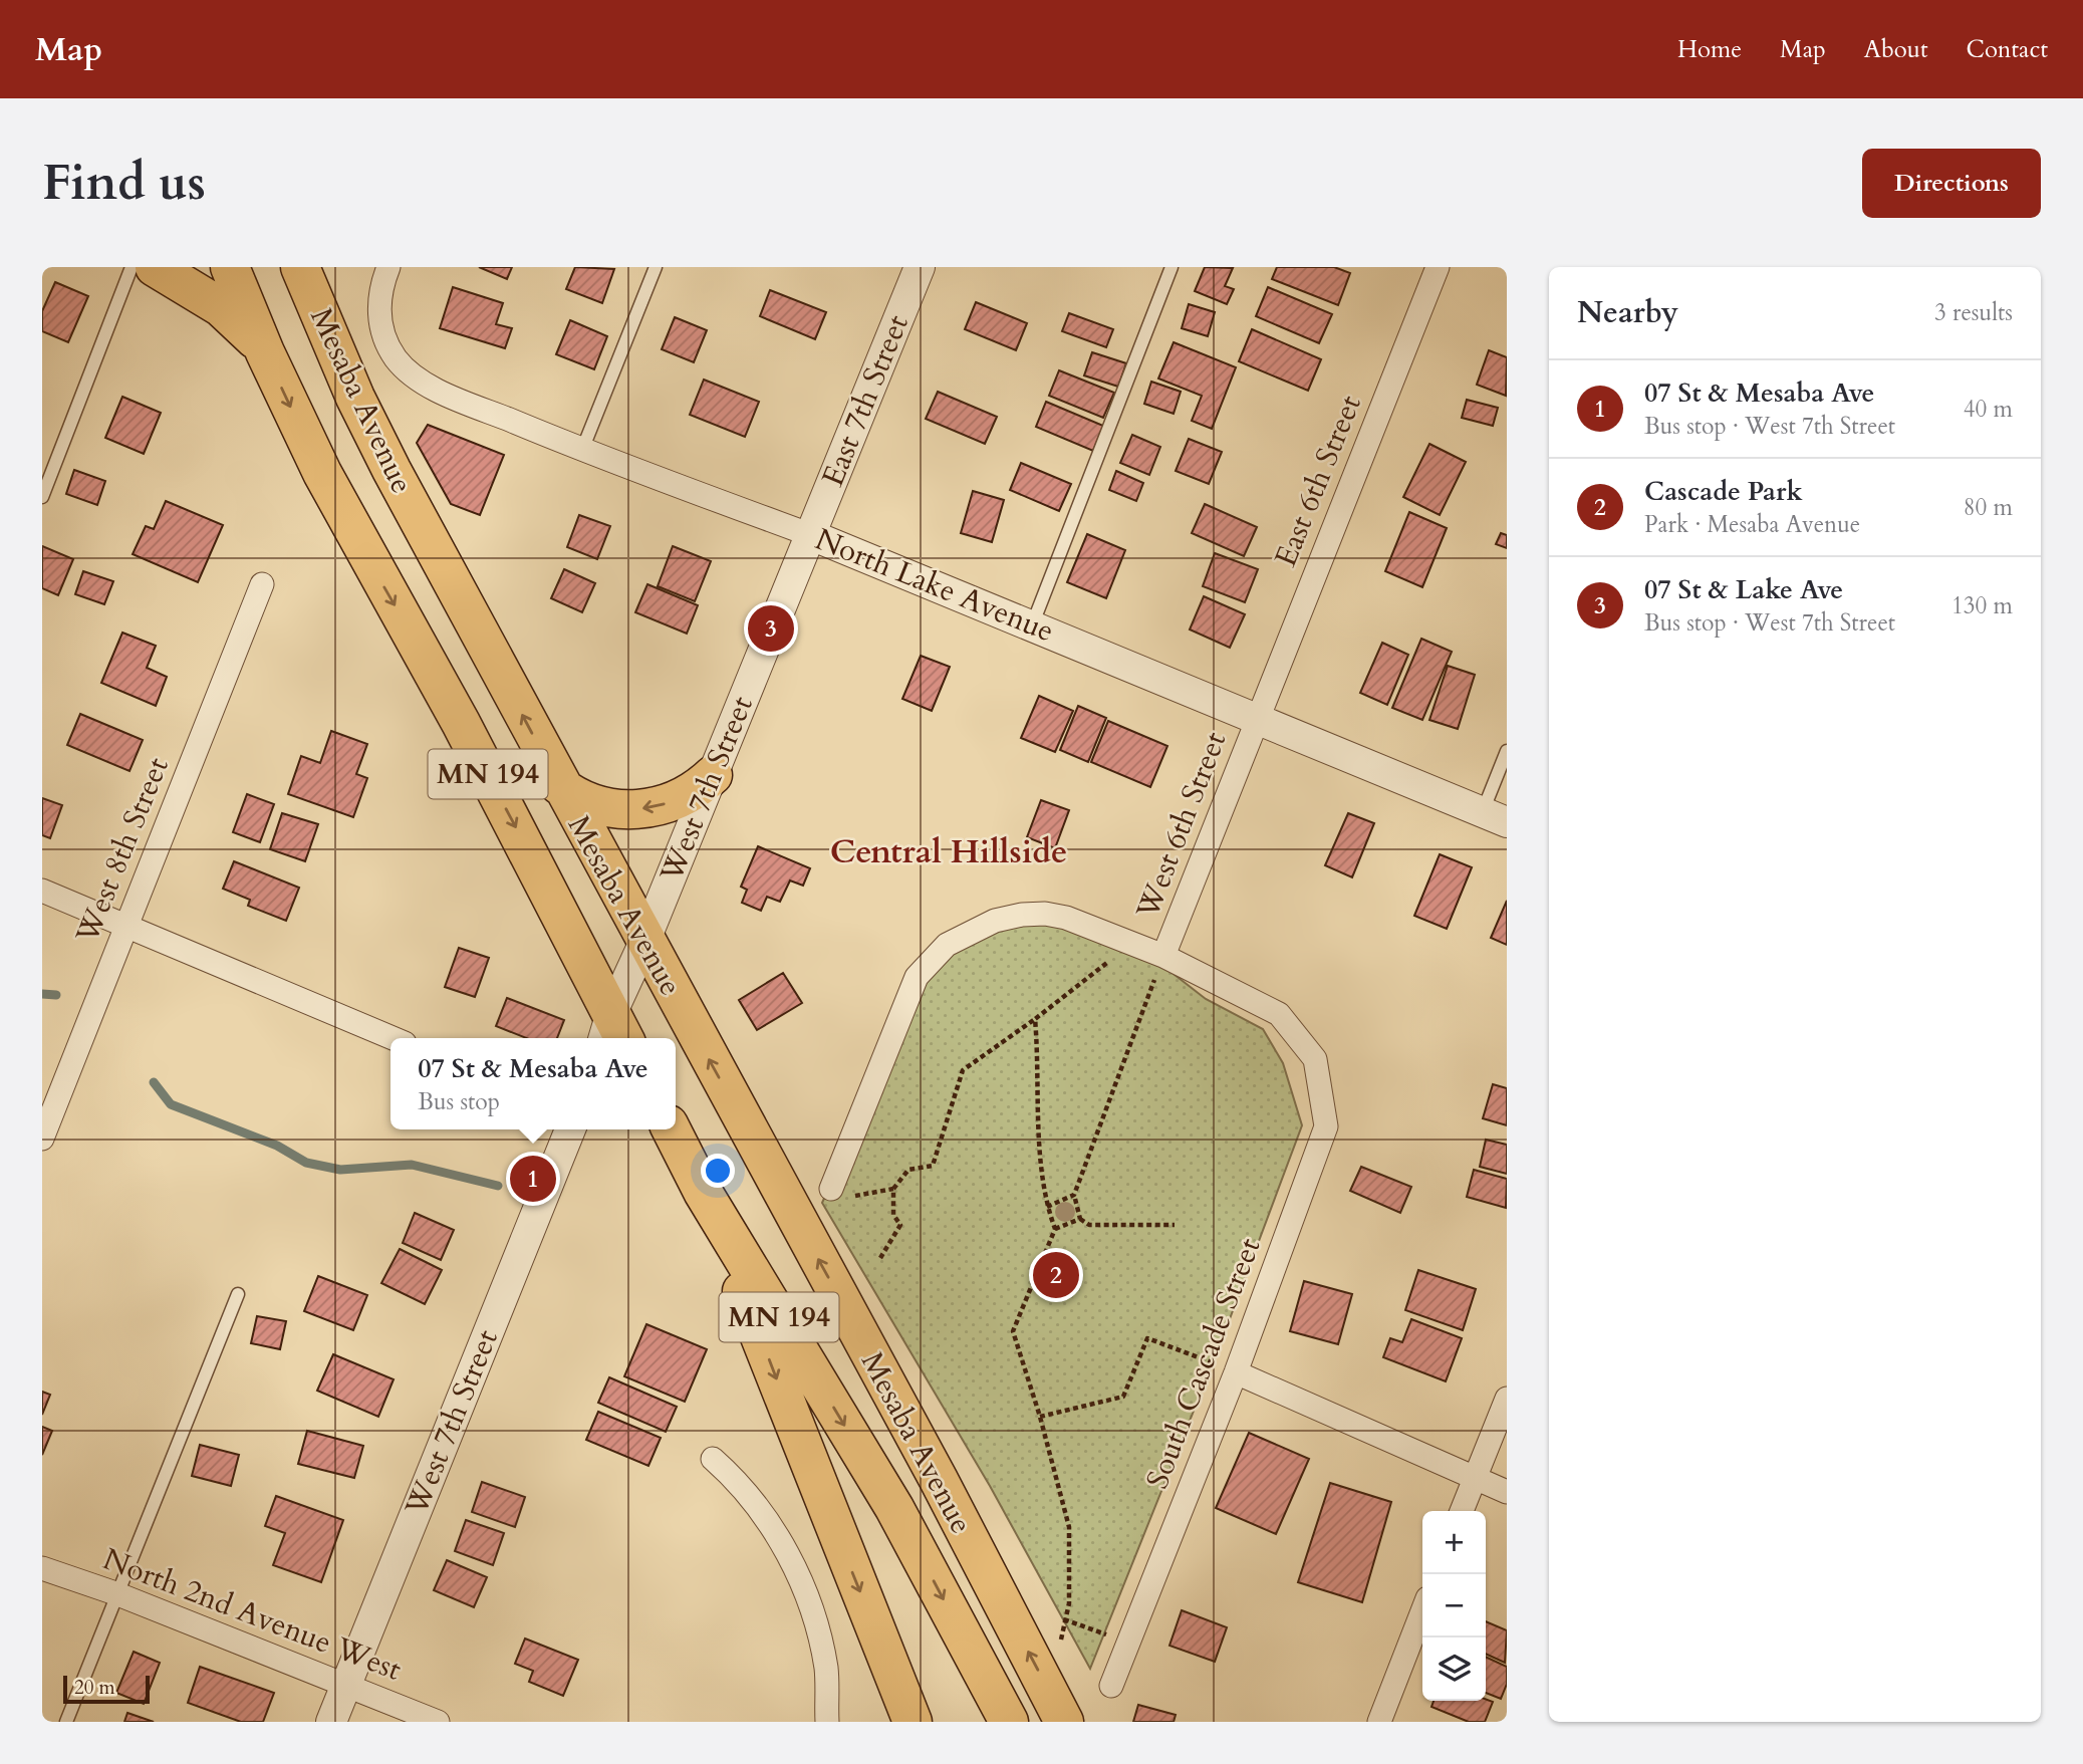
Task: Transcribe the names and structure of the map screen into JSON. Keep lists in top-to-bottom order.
{
  "streets": {
    "highway": ["Mesaba Avenue", "MN 194"],
    "street": [
      "East 7th Street",
      "East 6th Street",
      "North Lake Avenue",
      "West 7th Street",
      "West 6th Street",
      "West 8th Street",
      "South Cascade Street",
      "North 2nd Avenue West"
    ]
  },
  "crossings": [
    ["Mesaba Avenue", "West 7th Street"],
    ["East 7th Street", "North Lake Avenue"],
    ["East 7th Street", "West 7th Street"],
    ["East 6th Street", "North Lake Avenue"],
    ["East 6th Street", "West 6th Street"],
    ["North Lake Avenue", "West 7th Street"],
    ["North Lake Avenue", "West 6th Street"],
    ["West 7th Street", "North 2nd Avenue West"],
    ["West 6th Street", "South Cascade Street"]
  ],
  "districts": ["Central Hillside"],
  "scale_bar": "20 m",
  "page": {
    "header": "Map",
    "nav": [
      "Home",
      "Map",
      "About",
      "Contact"
    ],
    "buttons": "Directions",
    "title": "Find us",
    "heading": ["Nearby", "3 results"],
    "list": [
      {
        "mark": "1",
        "name": "07 St & Mesaba Ave",
        "note": "Bus stop · West 7th Street",
        "value": "40 m"
      },
      {
        "mark": "2",
        "name": "Cascade Park",
        "note": "Park · Mesaba Avenue",
        "value": "80 m"
      },
      {
        "mark": "3",
        "name": "07 St & Lake Ave",
        "note": "Bus stop · West 7th Street",
        "value": "130 m"
      }
    ],
    "pins": ["3", "1", "2"],
    "popup": ["07 St & Mesaba Ave", "Bus stop"],
    "map_buttons": ["+", "−"],
    "scale": "20 m"
  }
}
